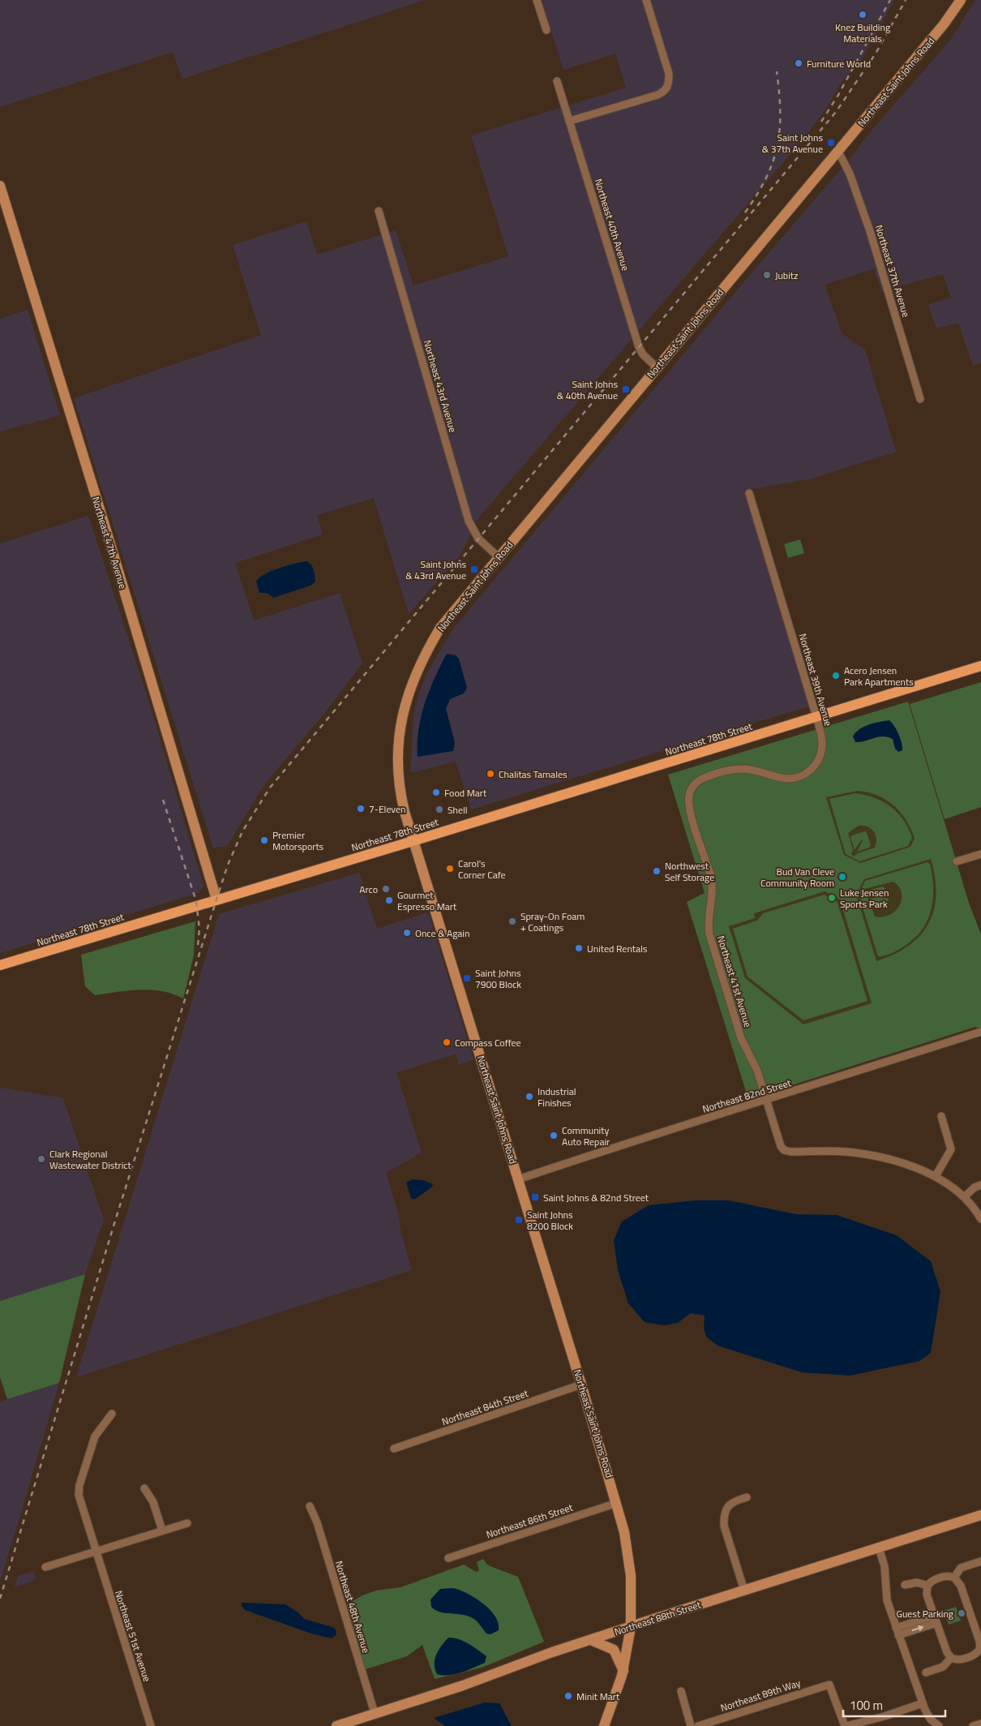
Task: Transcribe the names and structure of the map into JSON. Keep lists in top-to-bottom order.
{
  "streets": {
    "main road": [
      "Northeast Saint Johns Road",
      "Northeast 47th Avenue",
      "Northeast 78th Street",
      "Northeast 88th Street"
    ],
    "street": [
      "Northeast 40th Avenue",
      "Northeast 37th Avenue",
      "Northeast 43rd Avenue",
      "Northeast 39th Avenue",
      "Northeast 41st Avenue",
      "Northeast 82nd Street",
      "Northeast 84th Street",
      "Northeast 86th Street",
      "Northeast 48th Avenue",
      "Northeast 51st Avenue",
      "Northeast 89th Way"
    ]
  },
  "crossings": [
    ["Northeast Saint Johns Road", "Northeast 40th Avenue"],
    ["Northeast Saint Johns Road", "Northeast 37th Avenue"],
    ["Northeast Saint Johns Road", "Northeast 43rd Avenue"],
    ["Northeast Saint Johns Road", "Northeast 78th Street"],
    ["Northeast Saint Johns Road", "Northeast 82nd Street"],
    ["Northeast Saint Johns Road", "Northeast 84th Street"],
    ["Northeast Saint Johns Road", "Northeast 86th Street"],
    ["Northeast Saint Johns Road", "Northeast 88th Street"],
    ["Northeast 47th Avenue", "Northeast 78th Street"],
    ["Northeast 39th Avenue", "Northeast 78th Street"],
    ["Northeast 39th Avenue", "Northeast 41st Avenue"],
    ["Northeast 41st Avenue", "Northeast 82nd Street"],
    ["Northeast 48th Avenue", "Northeast 88th Street"]
  ],
  "places": {
    "other": [
      "Knez Building Materials",
      "Furniture World",
      "Jubitz",
      "Acero Jensen Park Apartments",
      "Chalitas Tamales",
      "Food Mart",
      "7-Eleven",
      "Shell",
      "Premier Motorsports",
      "Carol's Corner Cafe",
      "Northwest Self Storage",
      "Bud Van Cleve Community Room",
      "Arco",
      "Luke Jensen Sports Park",
      "Gourmet Espresso Mart",
      "Spray-On Foam + Coatings",
      "Once & Again",
      "United Rentals",
      "Compass Coffee",
      "Industrial Finishes",
      "Community Auto Repair",
      "Clark Regional Wastewater District",
      "Guest Parking",
      "Minit Mart"
    ],
    "transit": [
      "Saint Johns & 37th Avenue",
      "Saint Johns & 40th Avenue",
      "Saint Johns & 43rd Avenue",
      "Saint Johns 7900 Block",
      "Saint Johns & 82nd Street",
      "Saint Johns 8200 Block"
    ]
  },
  "scale_bar": "100 m"
}
